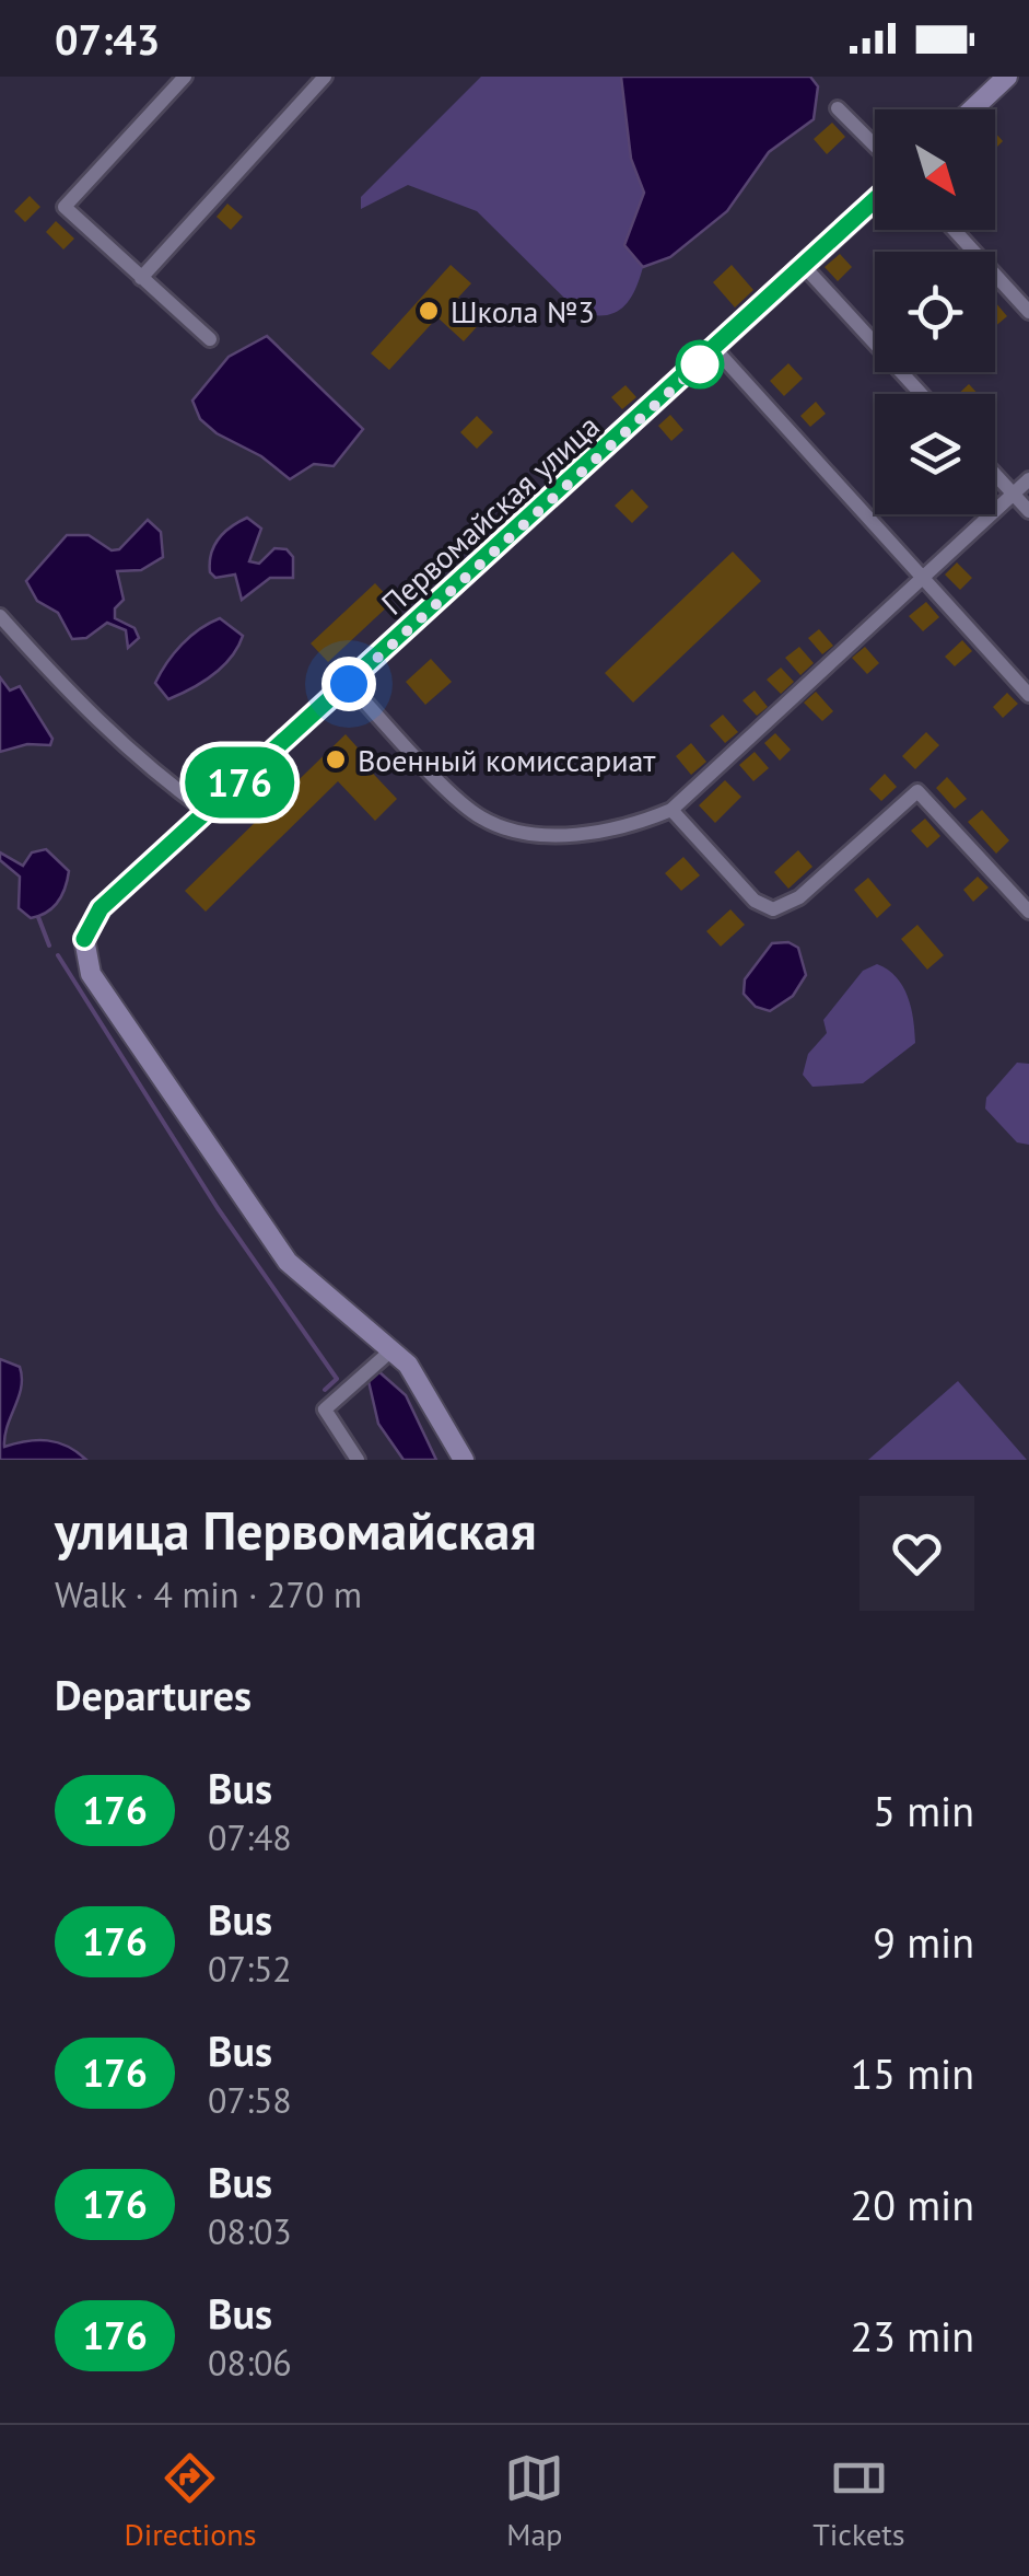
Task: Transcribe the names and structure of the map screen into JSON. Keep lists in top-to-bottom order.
{
  "streets": {
    "street": ["Первомайская улица"]
  },
  "places": ["Школа №3", "Военный комиссариат"],
  "lines": ["bus line 176"],
  "north": "bottom right",
  "page": {
    "status": "07:43",
    "on_map": "176",
    "heading": [
      ["улица Первомайская", "Walk · 4 min · 270 m"],
      "Departures"
    ],
    "list": [
      {
        "mark": "176",
        "name": "Bus",
        "note": "07:48",
        "value": "5 min"
      },
      {
        "mark": "176",
        "name": "Bus",
        "note": "07:52",
        "value": "9 min"
      },
      {
        "mark": "176",
        "name": "Bus",
        "note": "07:58",
        "value": "15 min"
      },
      {
        "mark": "176",
        "name": "Bus",
        "note": "08:03",
        "value": "20 min"
      },
      {
        "mark": "176",
        "name": "Bus",
        "note": "08:06",
        "value": "23 min"
      }
    ],
    "tabs": ["Directions", "Map", "Tickets"]
  }
}
